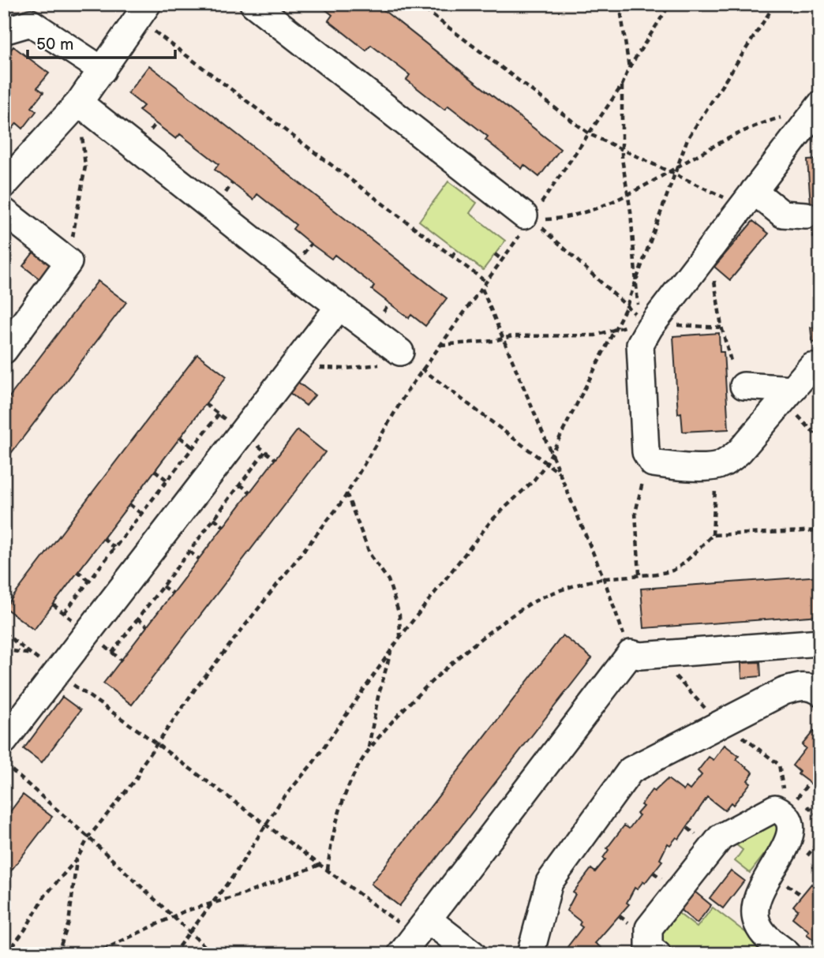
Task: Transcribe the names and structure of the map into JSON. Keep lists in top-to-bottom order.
{
  "scale_bar": "50 m"
}
